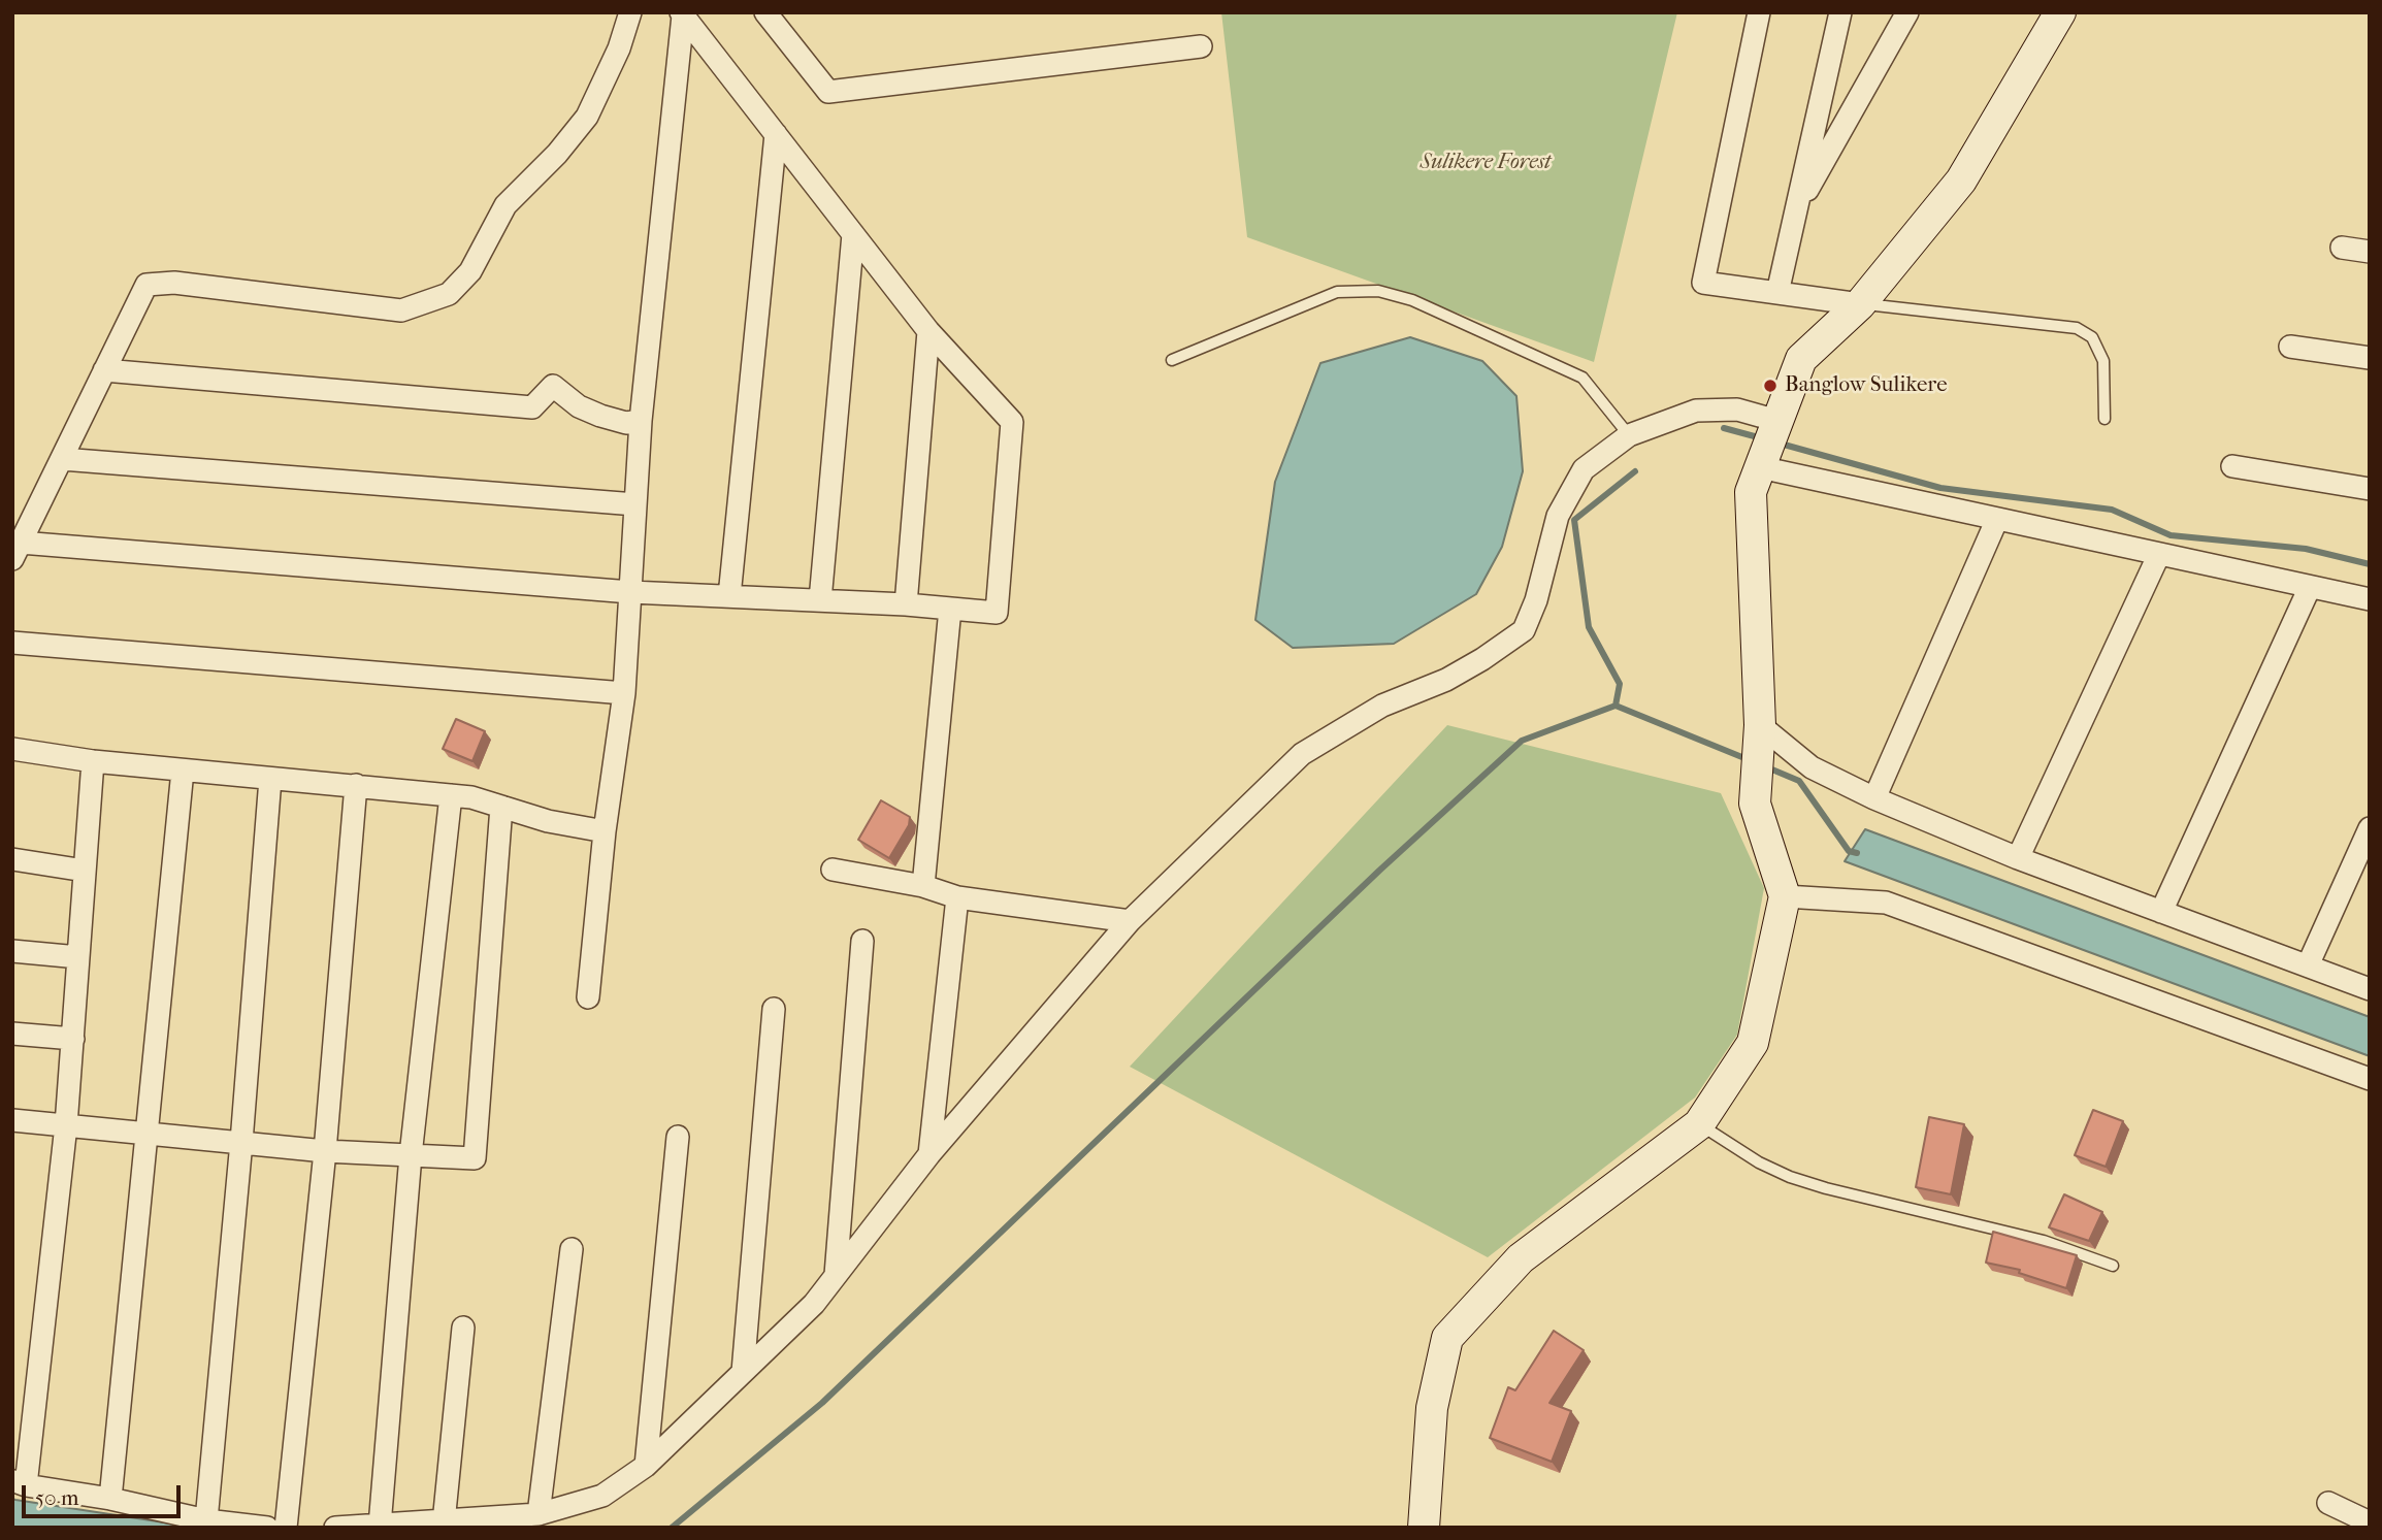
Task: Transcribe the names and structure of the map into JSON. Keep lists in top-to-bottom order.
{
  "parks": ["Sulikere Forest"],
  "places": ["Banglow Sulikere"],
  "scale_bar": "50 m"
}
